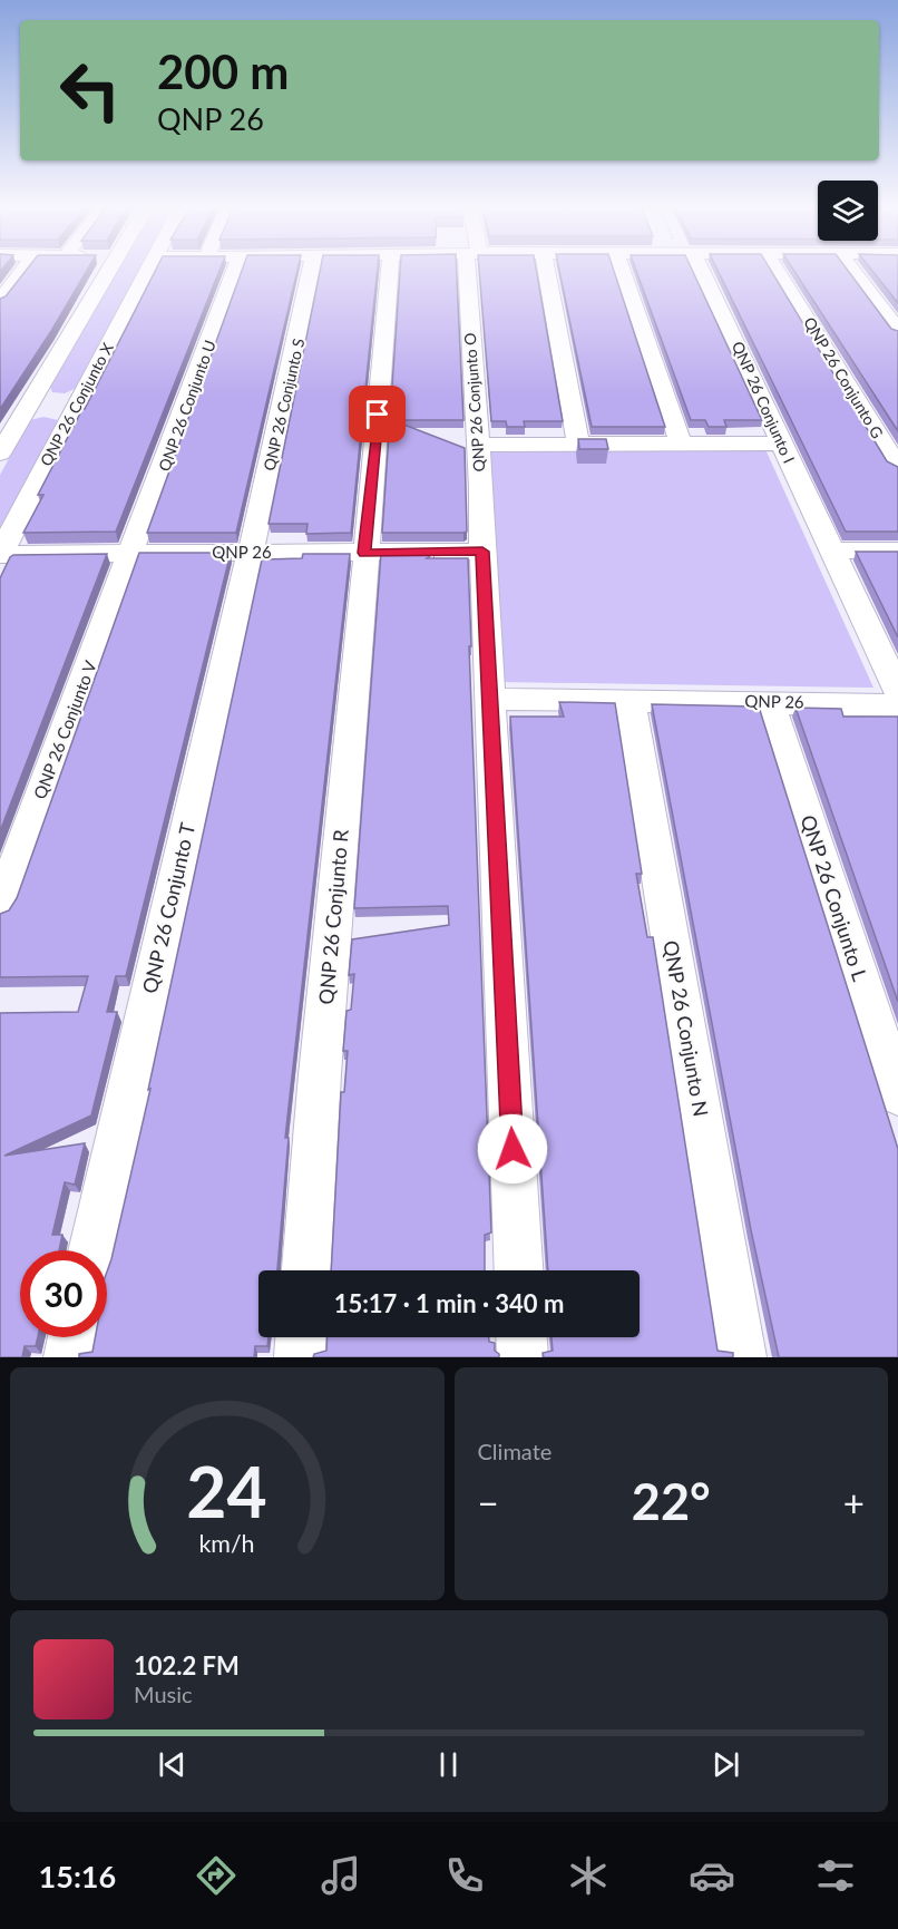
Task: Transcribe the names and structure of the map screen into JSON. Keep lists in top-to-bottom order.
{
  "streets": {
    "street": [
      "QNP 26 Conjunto G",
      "QNP 26 Conjunto O",
      "QNP 26 Conjunto I",
      "QNP 26 Conjunto X",
      "QNP 26 Conjunto S",
      "QNP 26 Conjunto U",
      "QNP 26",
      "QNP 26 Conjunto V",
      "QNP 26 Conjunto L",
      "QNP 26 Conjunto T",
      "QNP 26 Conjunto R",
      "QNP 26 Conjunto N"
    ]
  },
  "crossings": [
    ["QNP 26 Conjunto O", "QNP 26"],
    ["QNP 26 Conjunto X", "QNP 26"],
    ["QNP 26 Conjunto S", "QNP 26"],
    ["QNP 26 Conjunto S", "QNP 26 Conjunto T"],
    ["QNP 26 Conjunto U", "QNP 26"],
    ["QNP 26 Conjunto U", "QNP 26 Conjunto V"],
    ["QNP 26", "QNP 26 Conjunto V"],
    ["QNP 26", "QNP 26 Conjunto L"],
    ["QNP 26", "QNP 26 Conjunto T"],
    ["QNP 26", "QNP 26 Conjunto R"],
    ["QNP 26", "QNP 26 Conjunto N"]
  ],
  "page": {
    "turn": ["200 m", "QNP 26"],
    "limit": "30",
    "trip": "15:17 · 1 min · 340 m",
    "tile": "Climate",
    "heat": ["−", "22°", "+"],
    "song": ["102.2 FM", "Music"],
    "tabs": "15:16",
    "gauge": ["24", "km/h"]
  }
}
